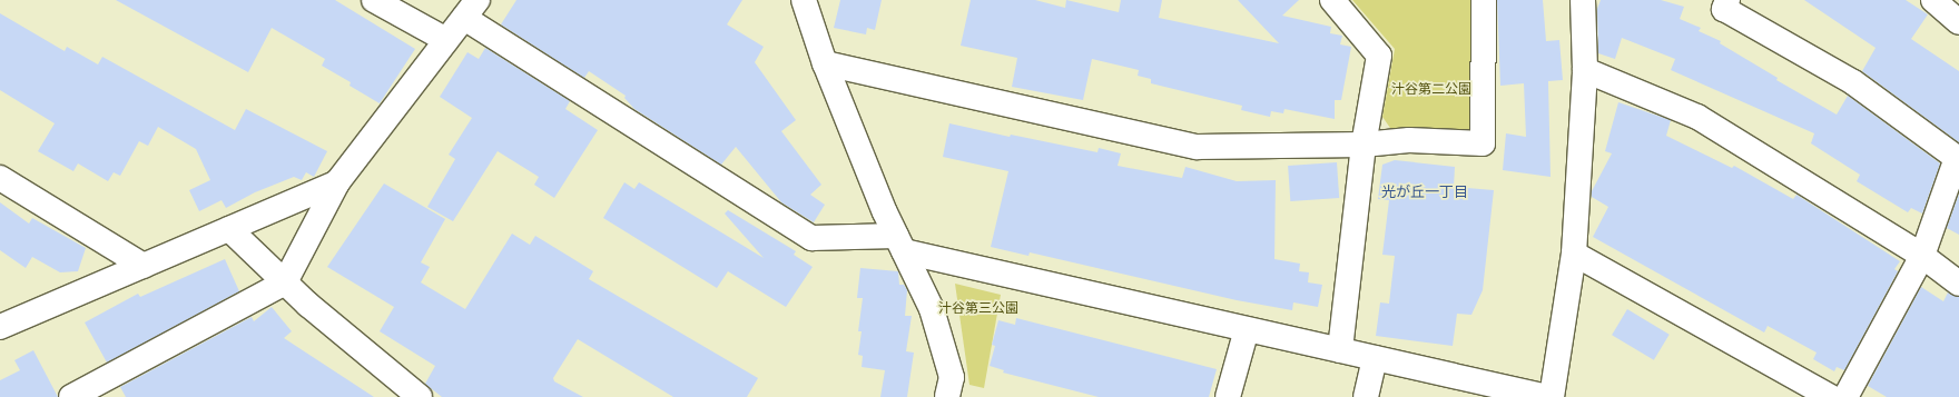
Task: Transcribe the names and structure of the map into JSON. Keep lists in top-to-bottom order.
{
  "districts": ["光が丘一丁目"],
  "parks": ["汁谷第二公園", "汁谷第三公園"]
}
